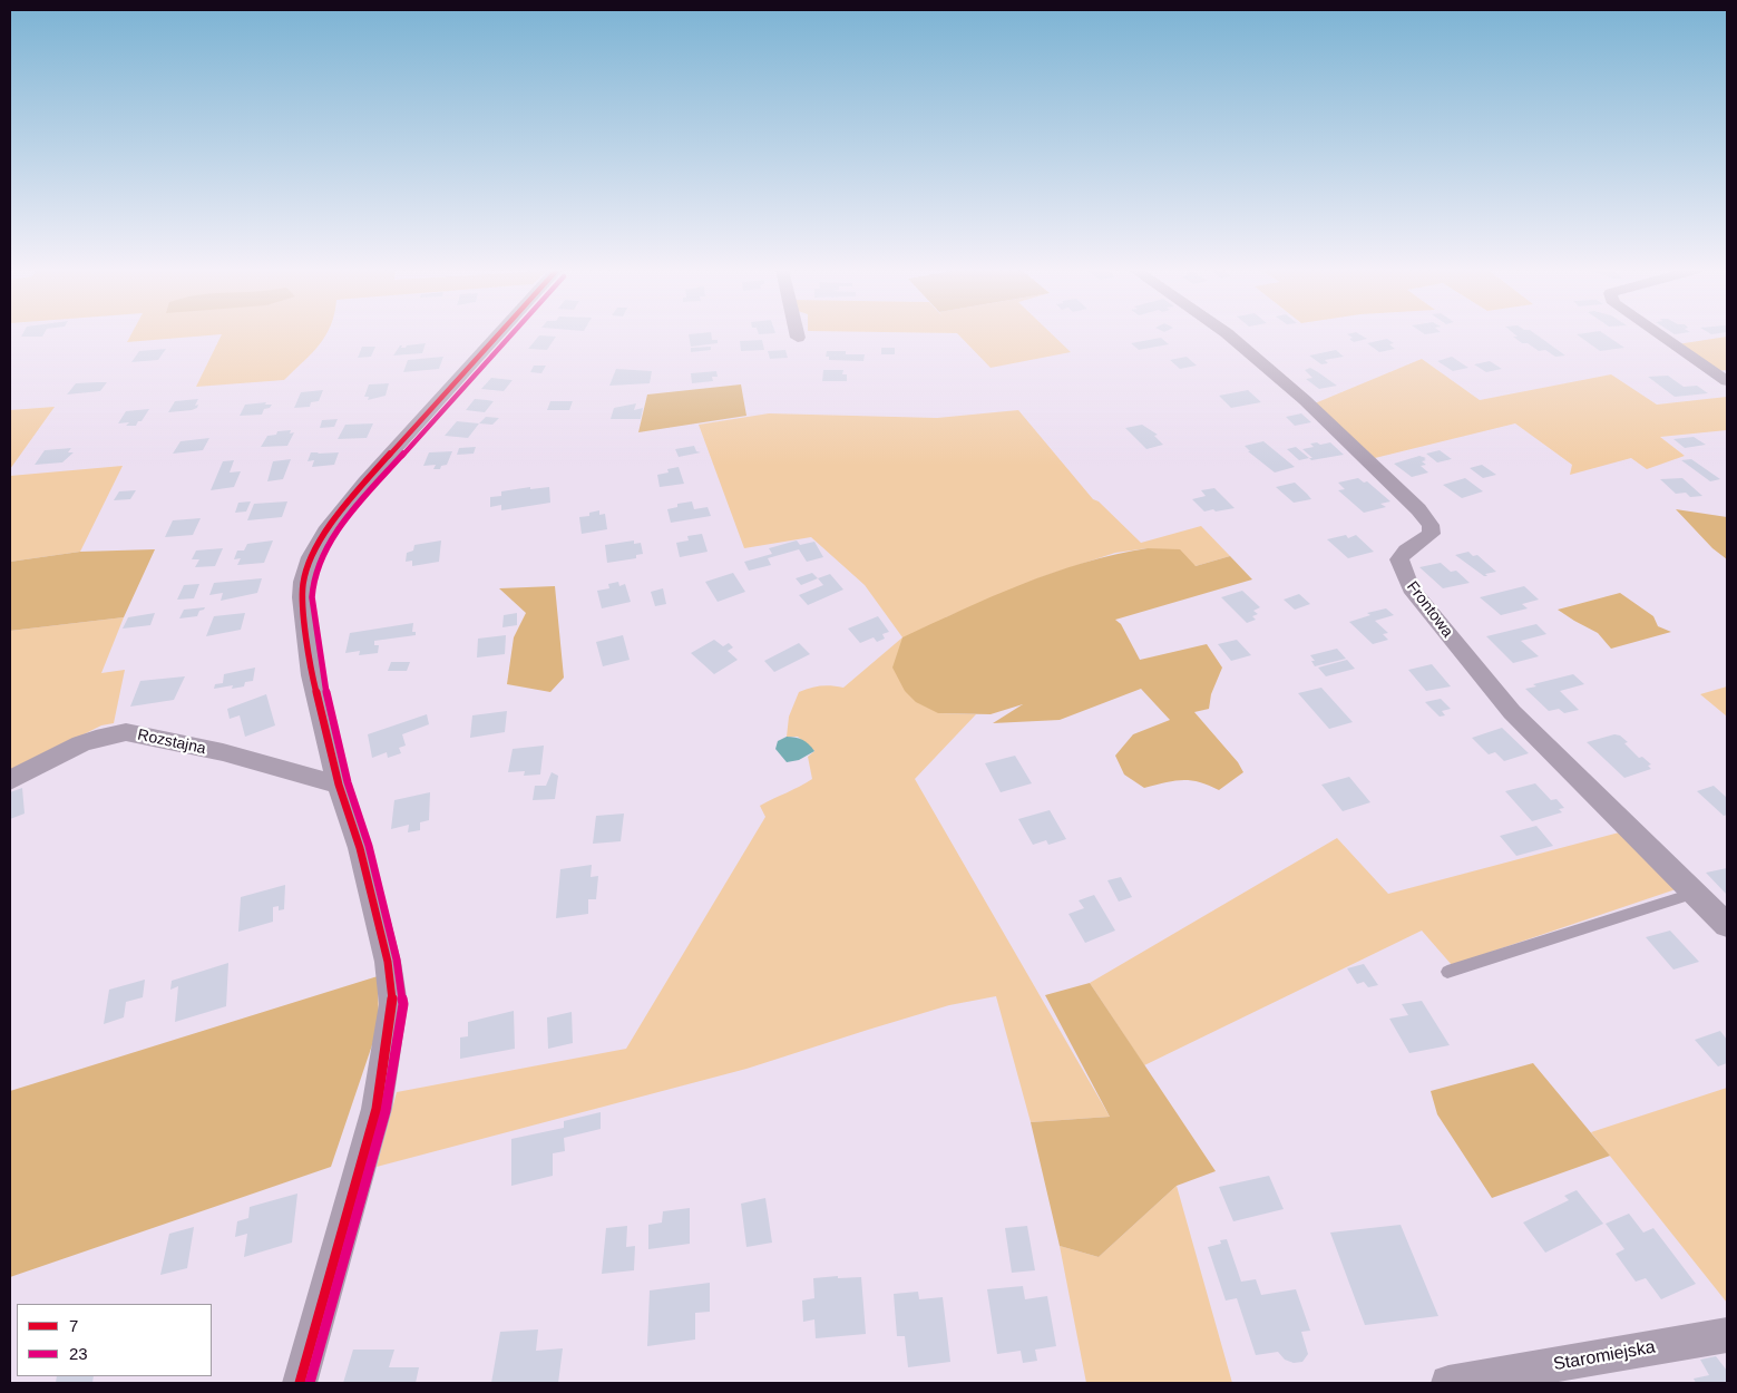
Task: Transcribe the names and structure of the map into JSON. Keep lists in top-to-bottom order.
{
  "streets": {
    "street": ["Frontowa", "Rozstajna", "Staromiejska"]
  },
  "lines": ["transit line 7", "transit line 23"],
  "legend": ["7", "23"]
}
